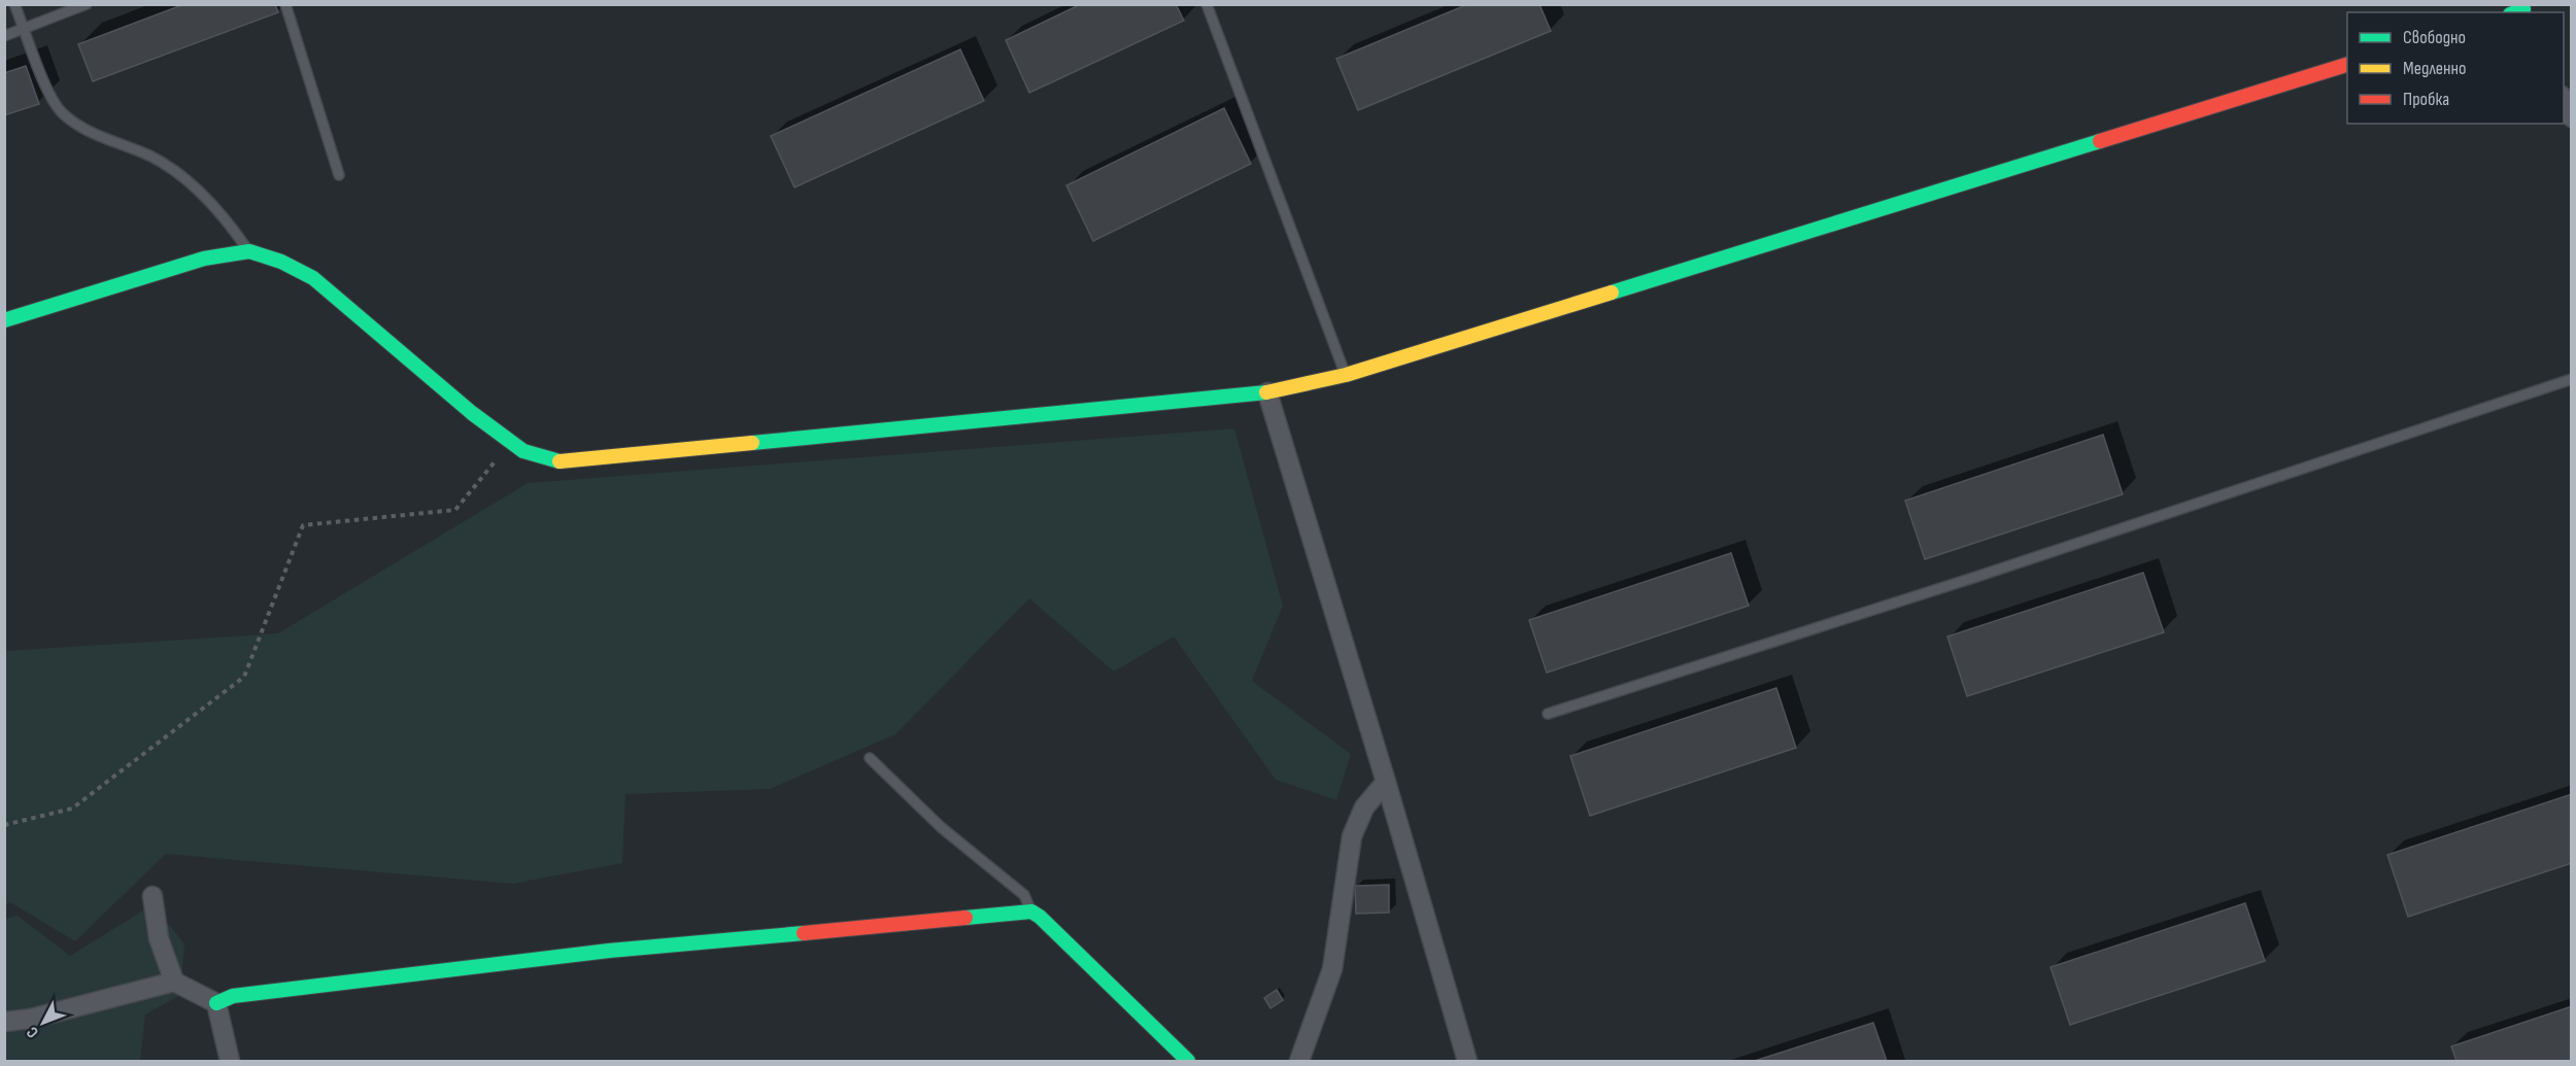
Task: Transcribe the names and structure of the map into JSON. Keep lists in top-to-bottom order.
{
  "legend": ["Свободно", "Медленно", "Пробка"],
  "north": "bottom left"
}
